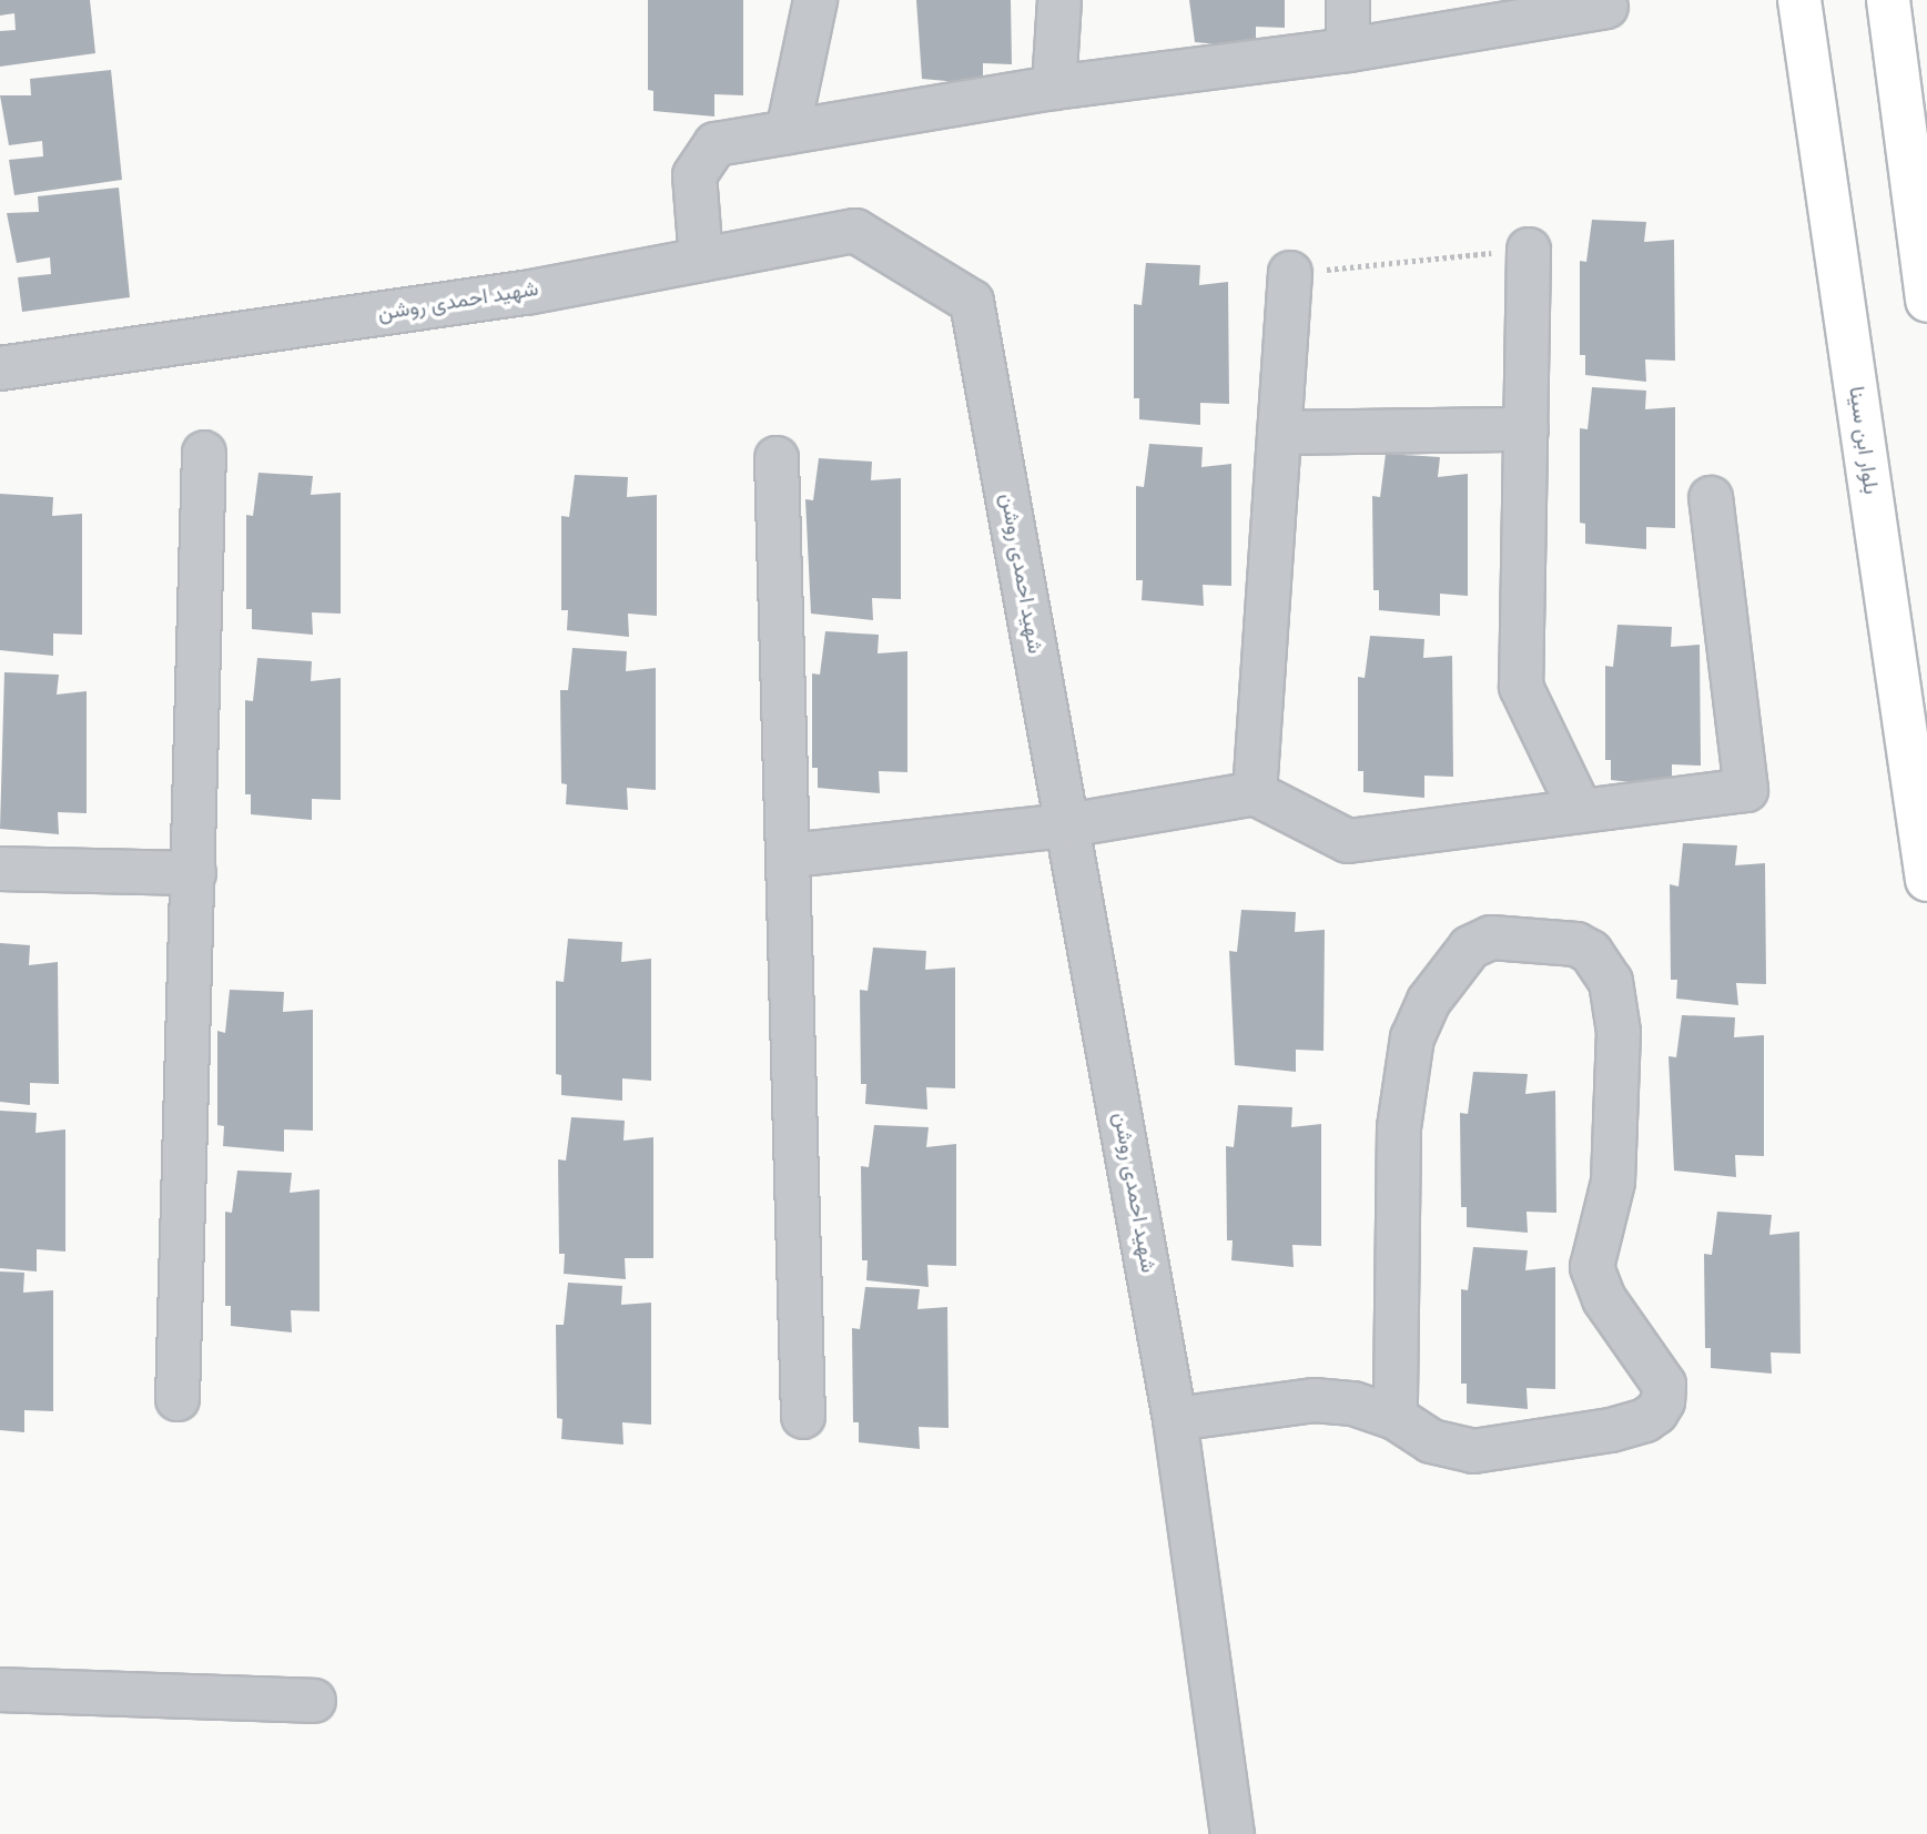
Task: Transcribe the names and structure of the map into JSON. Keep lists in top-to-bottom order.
{
  "streets": {
    "main road": ["بلوار ابن سینا"],
    "street": ["شهید احمدی روشن"]
  }
}
